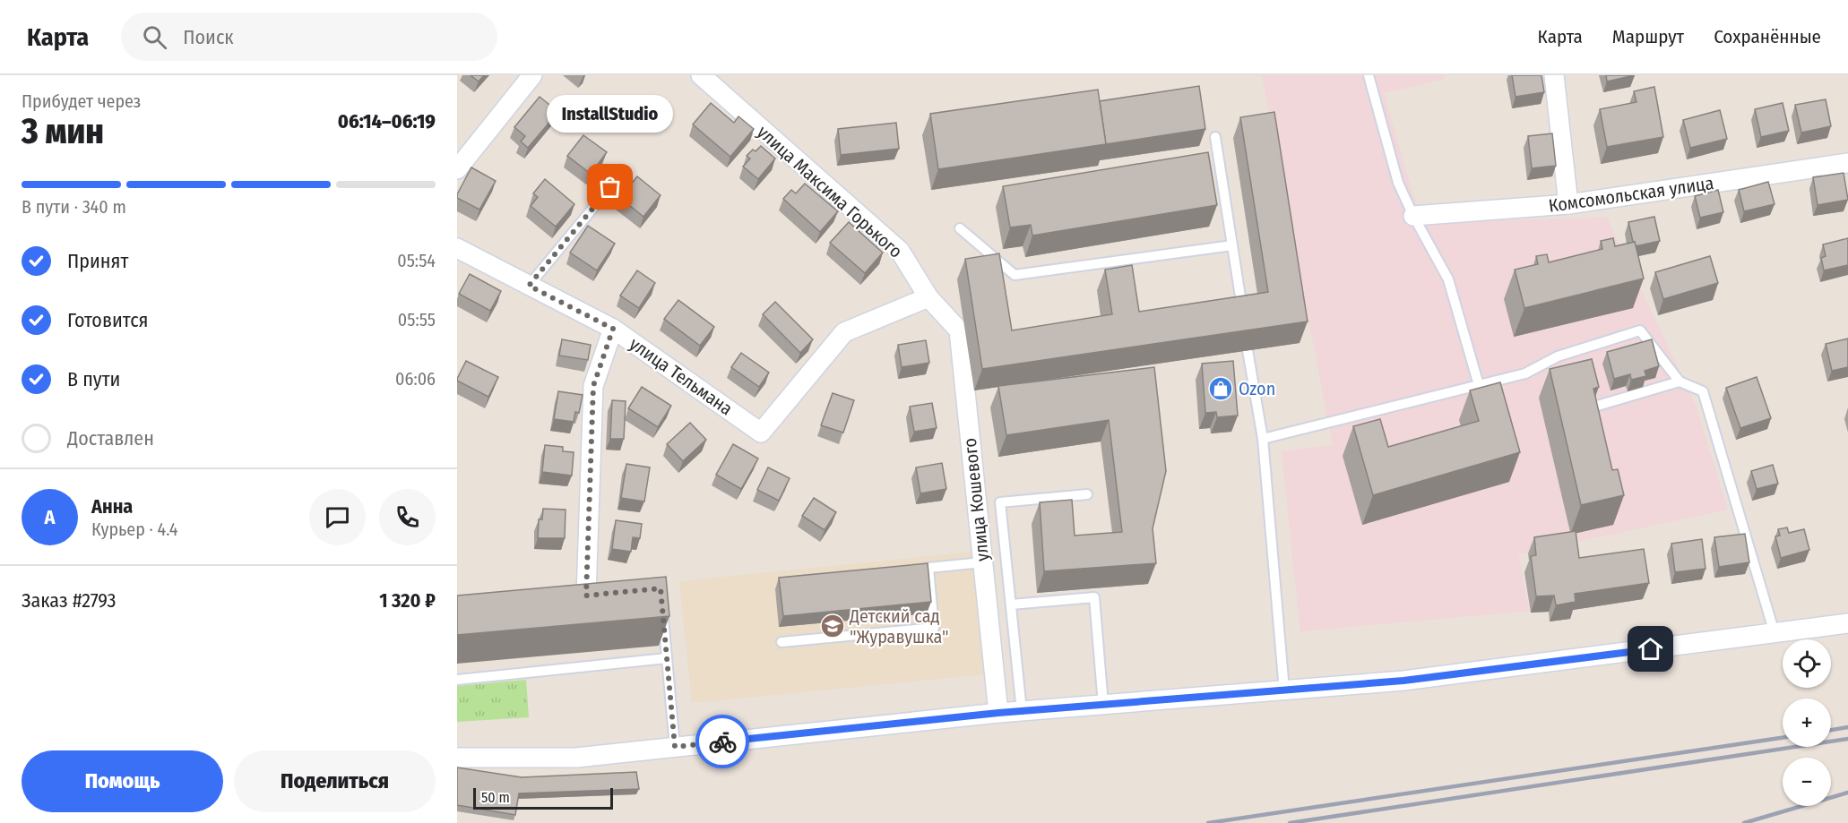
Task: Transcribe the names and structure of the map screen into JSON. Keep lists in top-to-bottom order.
{
  "streets": {
    "street": [
      "улица Максима Горького",
      "Комсомольская улица",
      "улица Тельмана",
      "улица Кошевого"
    ]
  },
  "crossings": [
    ["улица Максима Горького", "улица Тельмана"],
    ["улица Максима Горького", "улица Кошевого"],
    ["улица Тельмана", "улица Кошевого"]
  ],
  "places": {
    "other": ["InstallStudio"],
    "shop": ["Ozon"],
    "school or university": ["Детский сад \"Журавушка\""]
  },
  "scale_bar": "50 m",
  "page": {
    "header": "Карта",
    "search": "Поиск",
    "nav": ["Карта", "Маршрут", "Сохранённые"],
    "heading": ["3 мин", "Прибудет через", "06:14–06:19"],
    "panel": [
      "Анна",
      "Курьер · 4.4",
      "Заказ #2793",
      "1 320 ₽"
    ],
    "bubble": "InstallStudio",
    "bar": "В пути · 340 m",
    "list": [
      ["Принят", "05:54"],
      ["Готовится", "05:55"],
      ["В пути", "06:06"],
      "Доставлен"
    ],
    "round": "А",
    "map_buttons": ["+", "−"],
    "buttons": ["Помощь", "Поделиться"],
    "scale": "50 m"
  }
}
